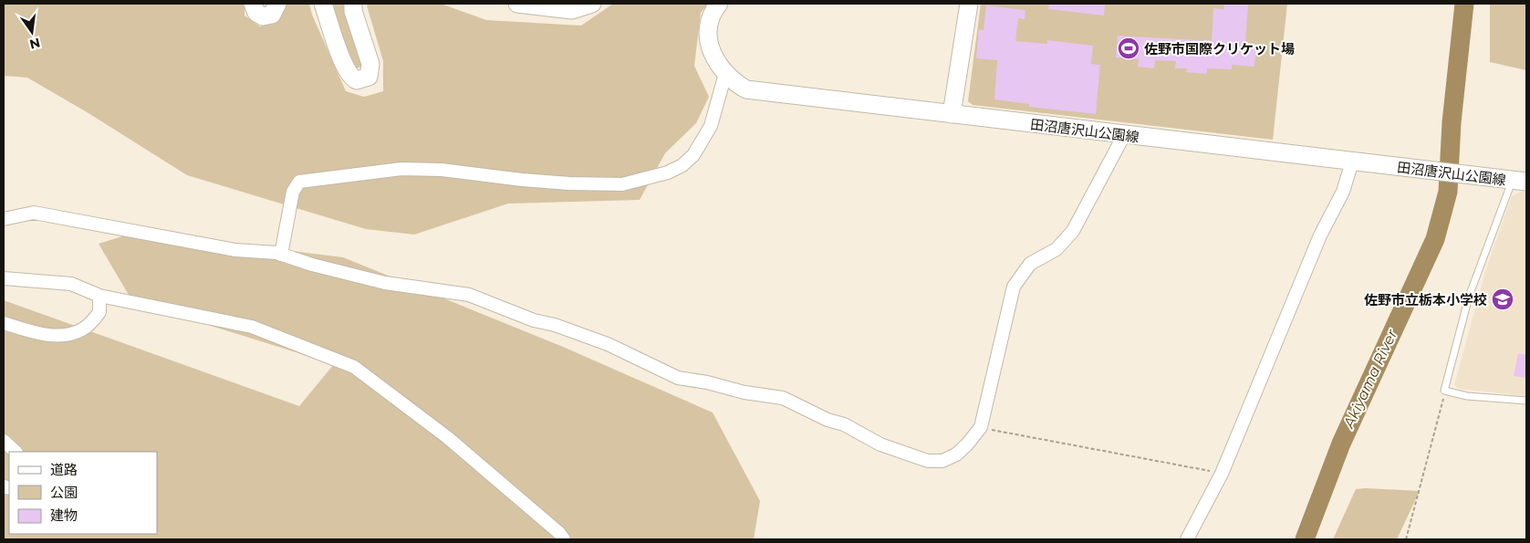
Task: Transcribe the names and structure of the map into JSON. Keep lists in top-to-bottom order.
{
  "streets": {
    "main road": ["田沼唐沢山公園線"]
  },
  "water": ["Akiyama River"],
  "places": {
    "sports": ["佐野市国際クリケット場"],
    "school or university": ["佐野市立栃本小学校"]
  },
  "legend": ["道路", "公園", "建物"],
  "north": "bottom"
}
